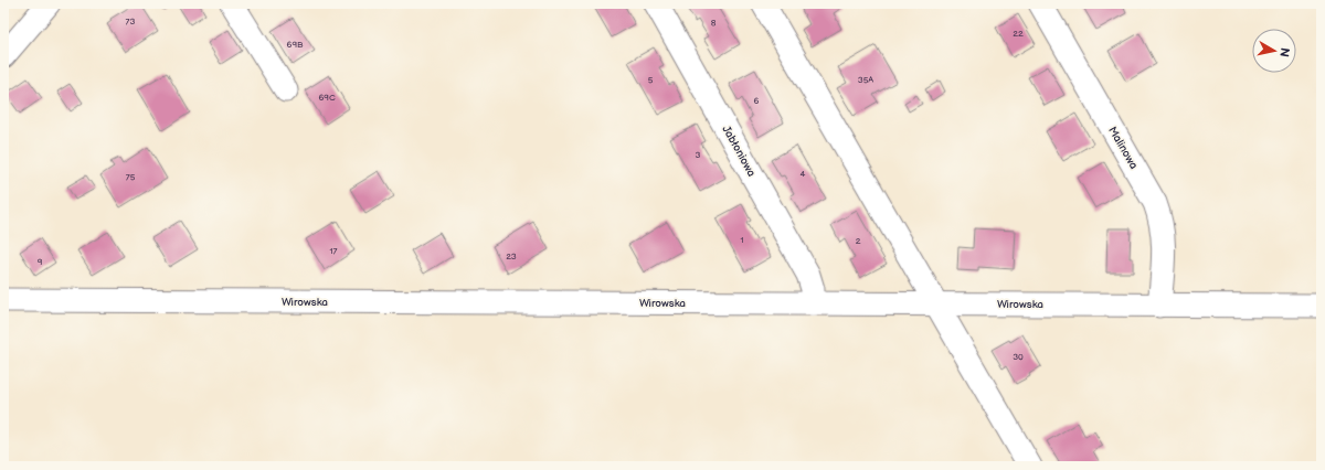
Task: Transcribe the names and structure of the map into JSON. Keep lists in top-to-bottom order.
{
  "streets": {
    "street": ["Malinowa", "Jabłoniowa", "Wirowska"]
  },
  "crossings": [
    ["Malinowa", "Wirowska"],
    ["Jabłoniowa", "Wirowska"]
  ],
  "house_numbers": [
    "73",
    "8",
    "22",
    "69B",
    "5",
    "35A",
    "69C",
    "6",
    "3",
    "4",
    "75",
    "1",
    "2",
    "17",
    "23",
    "9",
    "30"
  ],
  "north": "right"
}
